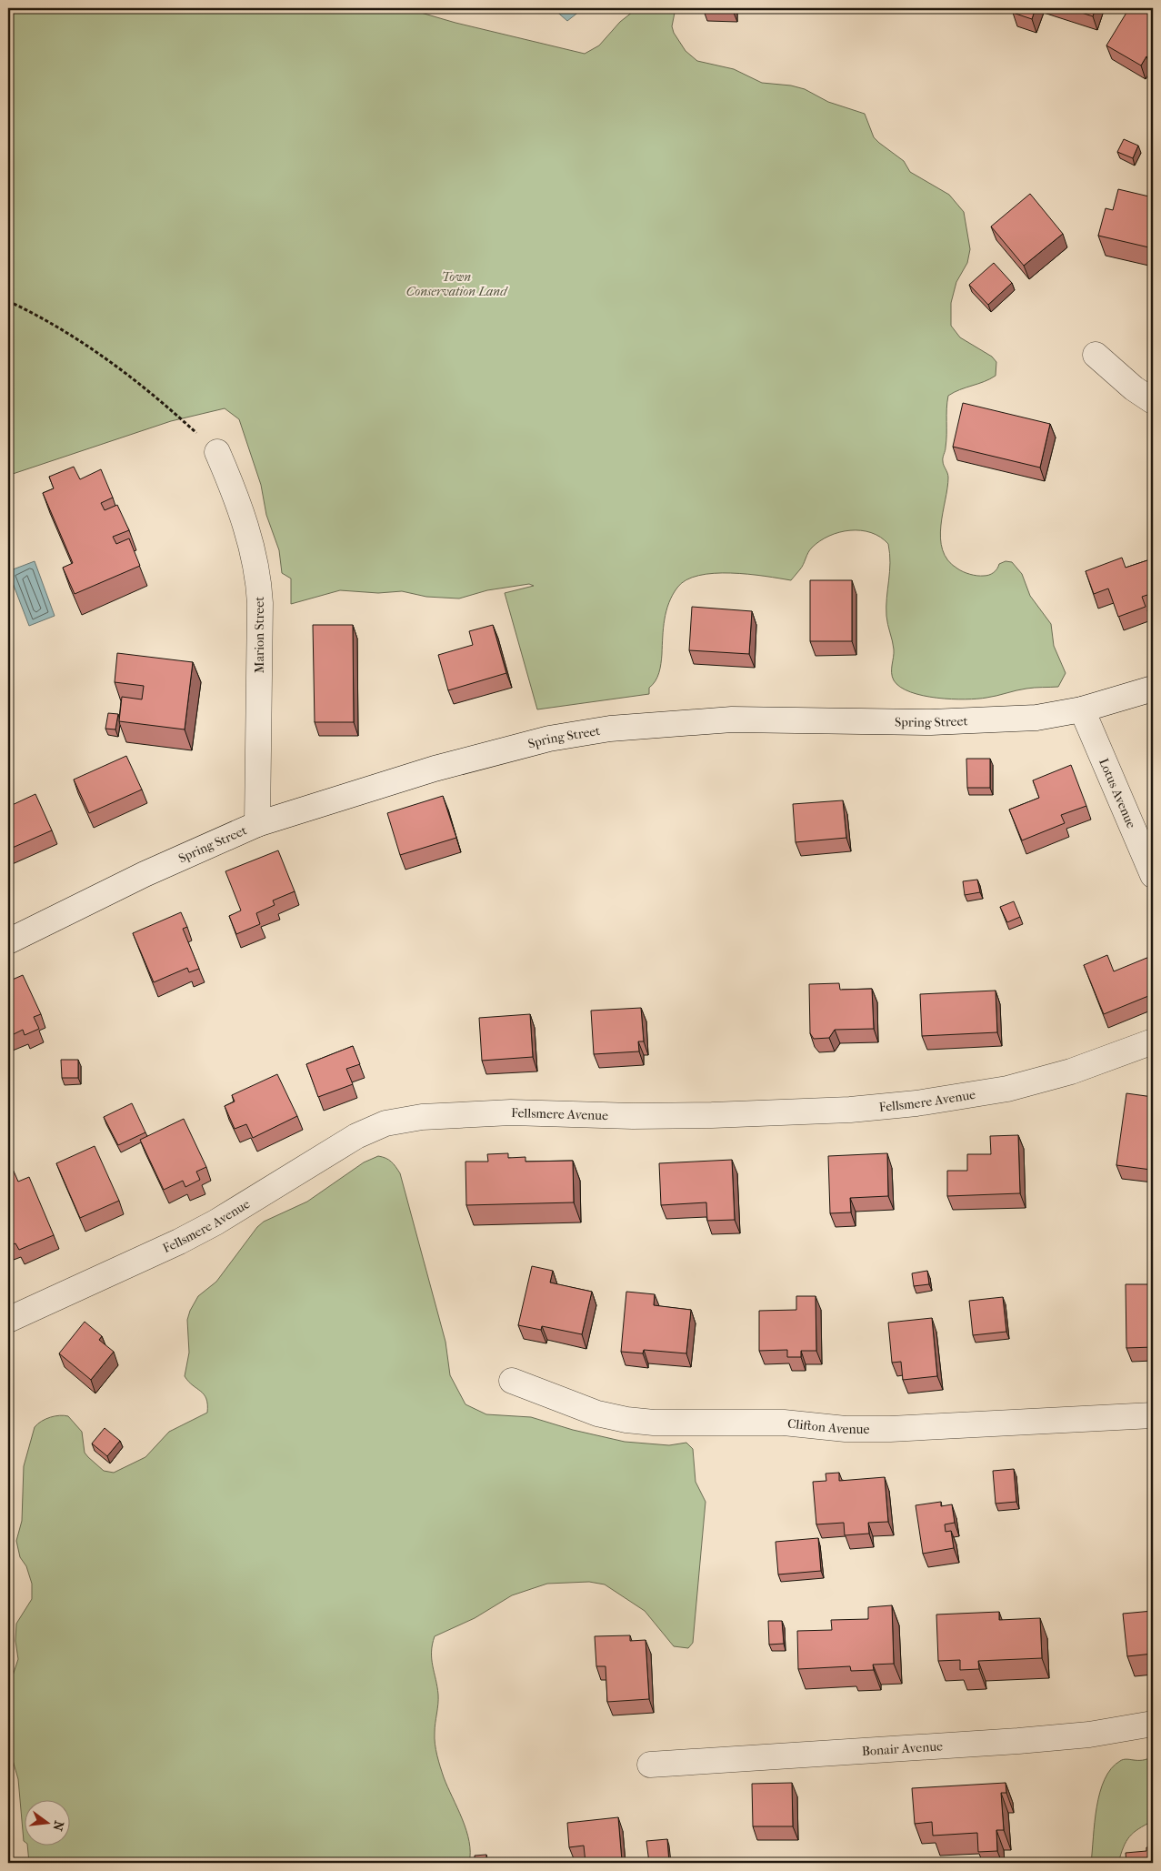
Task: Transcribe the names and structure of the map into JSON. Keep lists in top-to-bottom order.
{
  "streets": {
    "street": [
      "Marion Street",
      "Spring Street",
      "Lotus Avenue",
      "Fellsmere Avenue",
      "Clifton Avenue",
      "Bonair Avenue"
    ]
  },
  "crossings": [
    ["Marion Street", "Spring Street"],
    ["Spring Street", "Lotus Avenue"]
  ],
  "parks": ["Town Conservation Land"],
  "north": "right"
}
